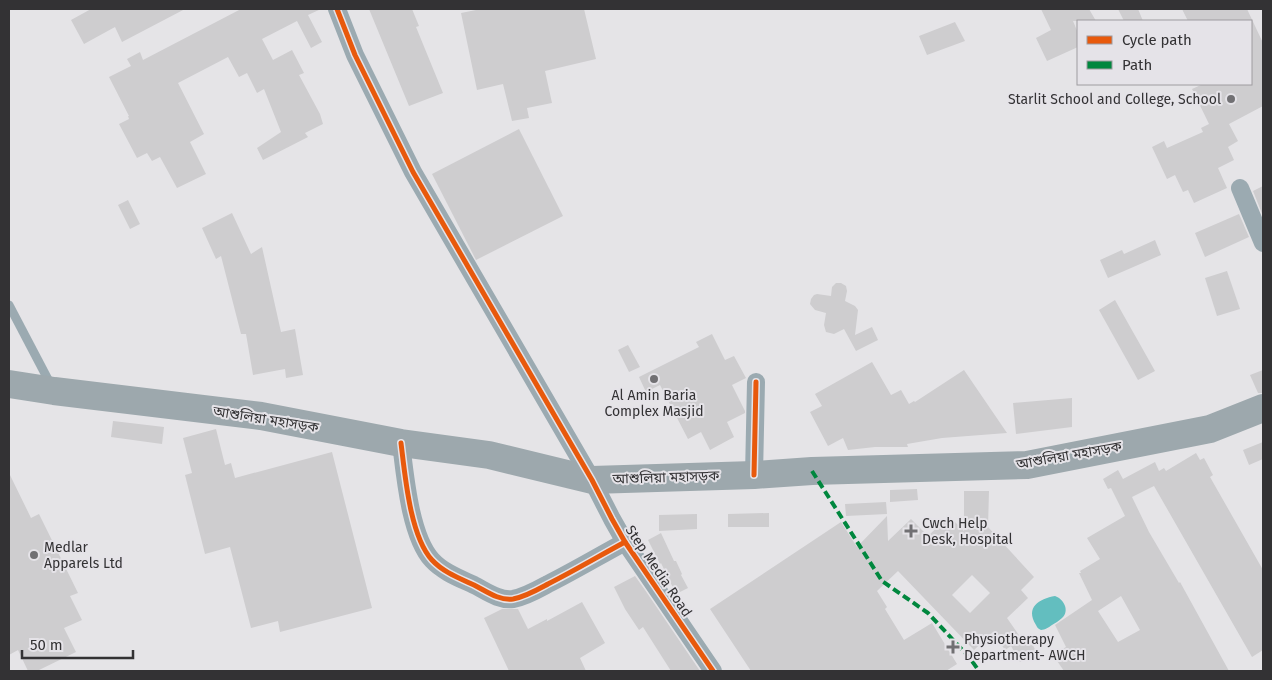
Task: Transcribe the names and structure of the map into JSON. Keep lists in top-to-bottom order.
{
  "streets": {
    "highway": ["আশুলিয়া মহাসড়ক"],
    "street": ["Step Media Road"]
  },
  "crossings": [
    ["আশুলিয়া মহাসড়ক", "Step Media Road"]
  ],
  "places": {
    "other": ["Starlit School and College, School", "Al Amin Baria Complex Masjid", "Medlar Apparels Ltd"],
    "health": ["Cwch Help Desk, Hospital", "Physiotherapy Department- AWCH"]
  },
  "legend": ["Cycle path", "Path"],
  "scale_bar": "50 m"
}
